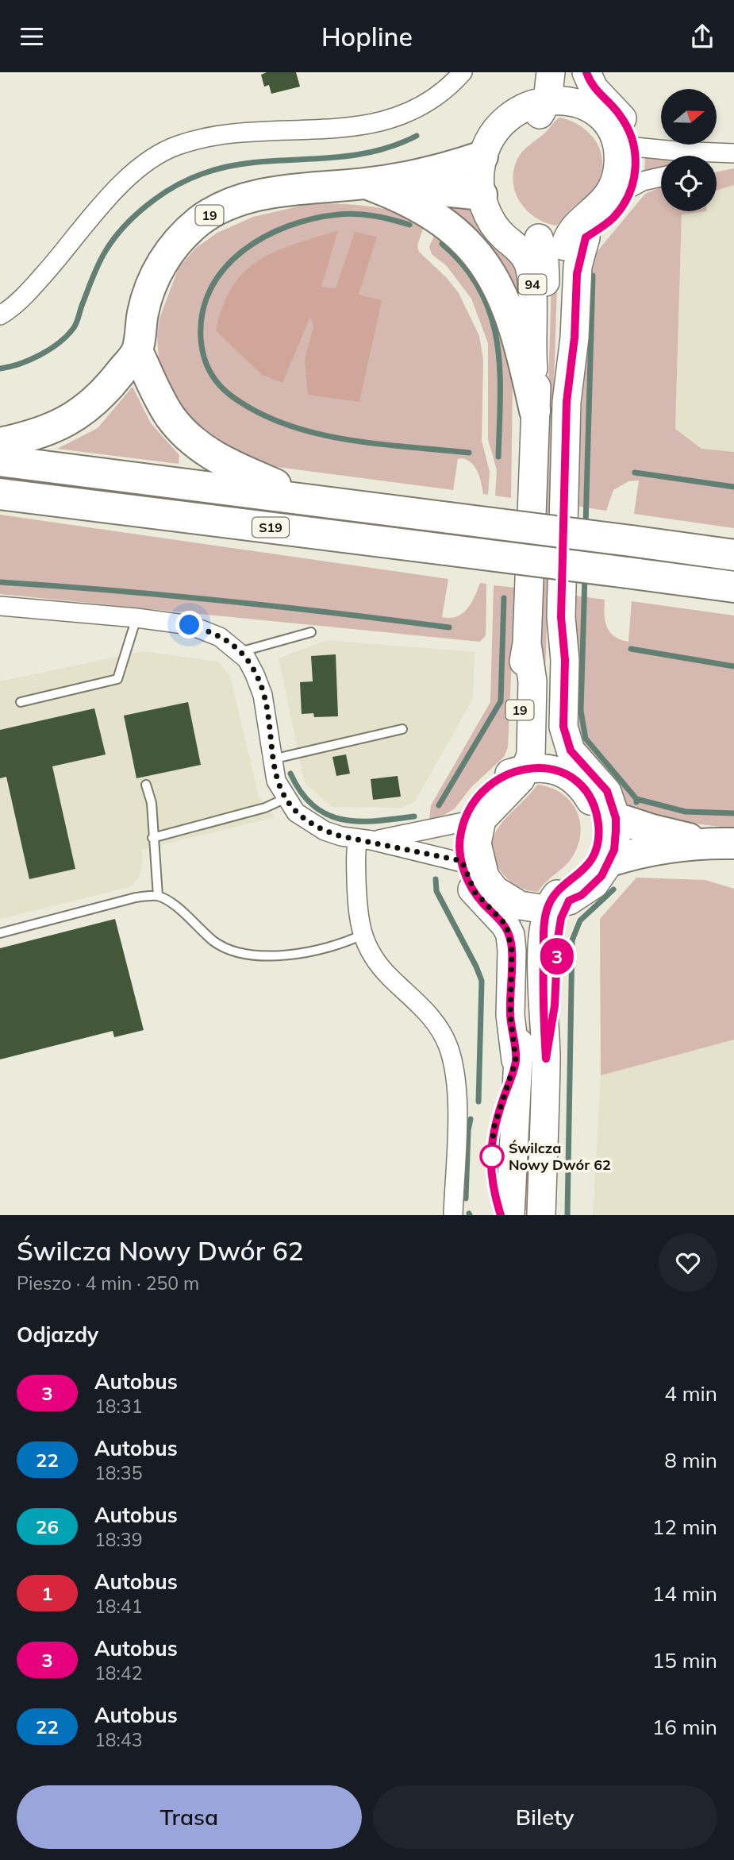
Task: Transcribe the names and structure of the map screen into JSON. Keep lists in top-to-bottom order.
{
  "streets": {
    "highway": ["19", "S19"],
    "main road": ["94"]
  },
  "crossings": [
    ["19", "94"]
  ],
  "places": ["Świlcza Nowy Dwór 62"],
  "lines": ["bus line 3"],
  "north": "right",
  "page": {
    "header": "Hopline",
    "on_map": "3",
    "heading": [
      ["Świlcza Nowy Dwór 62", "Pieszo · 4 min · 250 m"],
      "Odjazdy"
    ],
    "list": [
      {
        "mark": "3",
        "name": "Autobus",
        "note": "18:31",
        "value": "4 min"
      },
      {
        "mark": "22",
        "name": "Autobus",
        "note": "18:35",
        "value": "8 min"
      },
      {
        "mark": "26",
        "name": "Autobus",
        "note": "18:39",
        "value": "12 min"
      },
      {
        "mark": "1",
        "name": "Autobus",
        "note": "18:41",
        "value": "14 min"
      },
      {
        "mark": "3",
        "name": "Autobus",
        "note": "18:42",
        "value": "15 min"
      },
      {
        "mark": "22",
        "name": "Autobus",
        "note": "18:43",
        "value": "16 min"
      }
    ],
    "buttons": ["Trasa", "Bilety"]
  }
}
